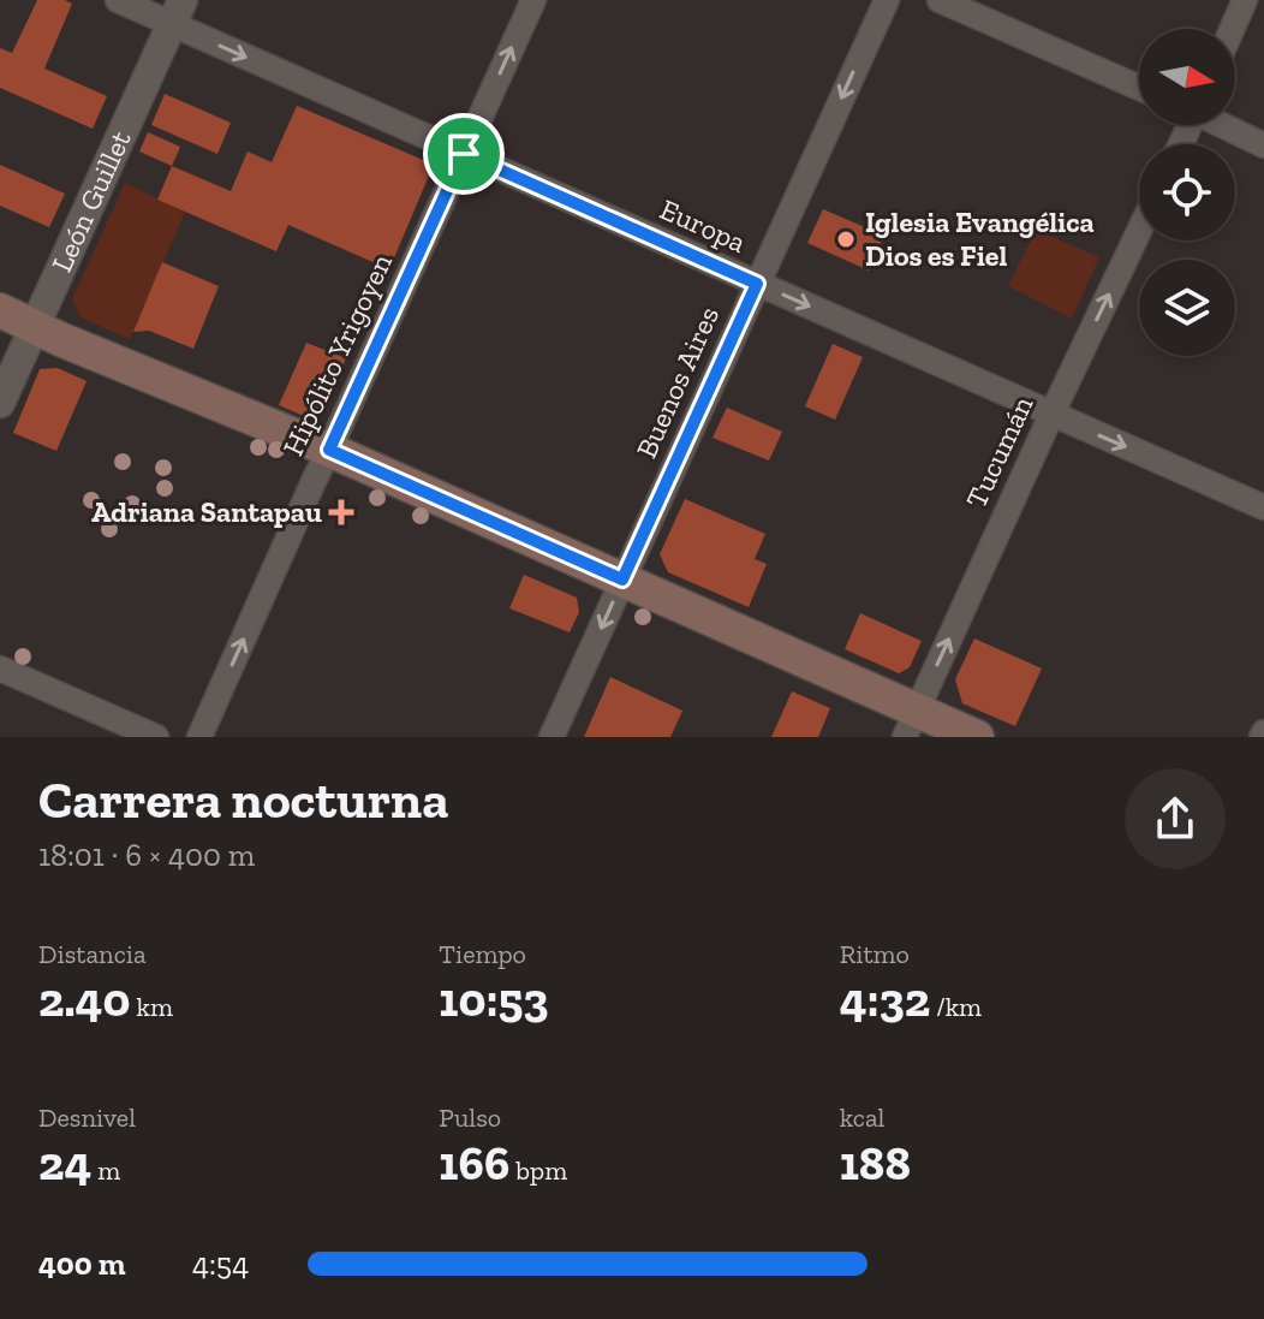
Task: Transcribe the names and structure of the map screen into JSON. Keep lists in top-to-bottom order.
{
  "streets": {
    "street": [
      "León Guillet",
      "Europa",
      "Hipólito Yrigoyen",
      "Buenos Aires",
      "Tucumán"
    ]
  },
  "crossings": [
    ["León Guillet", "Europa"],
    ["Europa", "Hipólito Yrigoyen"],
    ["Europa", "Buenos Aires"],
    ["Europa", "Tucumán"]
  ],
  "one_way": [
    "Europa",
    "Hipólito Yrigoyen",
    "Buenos Aires",
    "Tucumán"
  ],
  "places": {
    "other": ["Iglesia Evangélica Dios es Fiel"],
    "health": ["Adriana Santapau"]
  },
  "north": "right",
  "page": {
    "heading": ["Carrera nocturna", "18:01 · 6 × 400 m"],
    "stats": [
      ["Distancia", "2.40 km"],
      ["Tiempo", "10:53"],
      ["Ritmo", "4:32 /km"],
      ["Desnivel", "24 m"],
      ["Pulso", "166 bpm"],
      ["kcal", "188"]
    ],
    "list": [
      {
        "name": "400 m",
        "note": "4:54"
      }
    ]
  }
}
